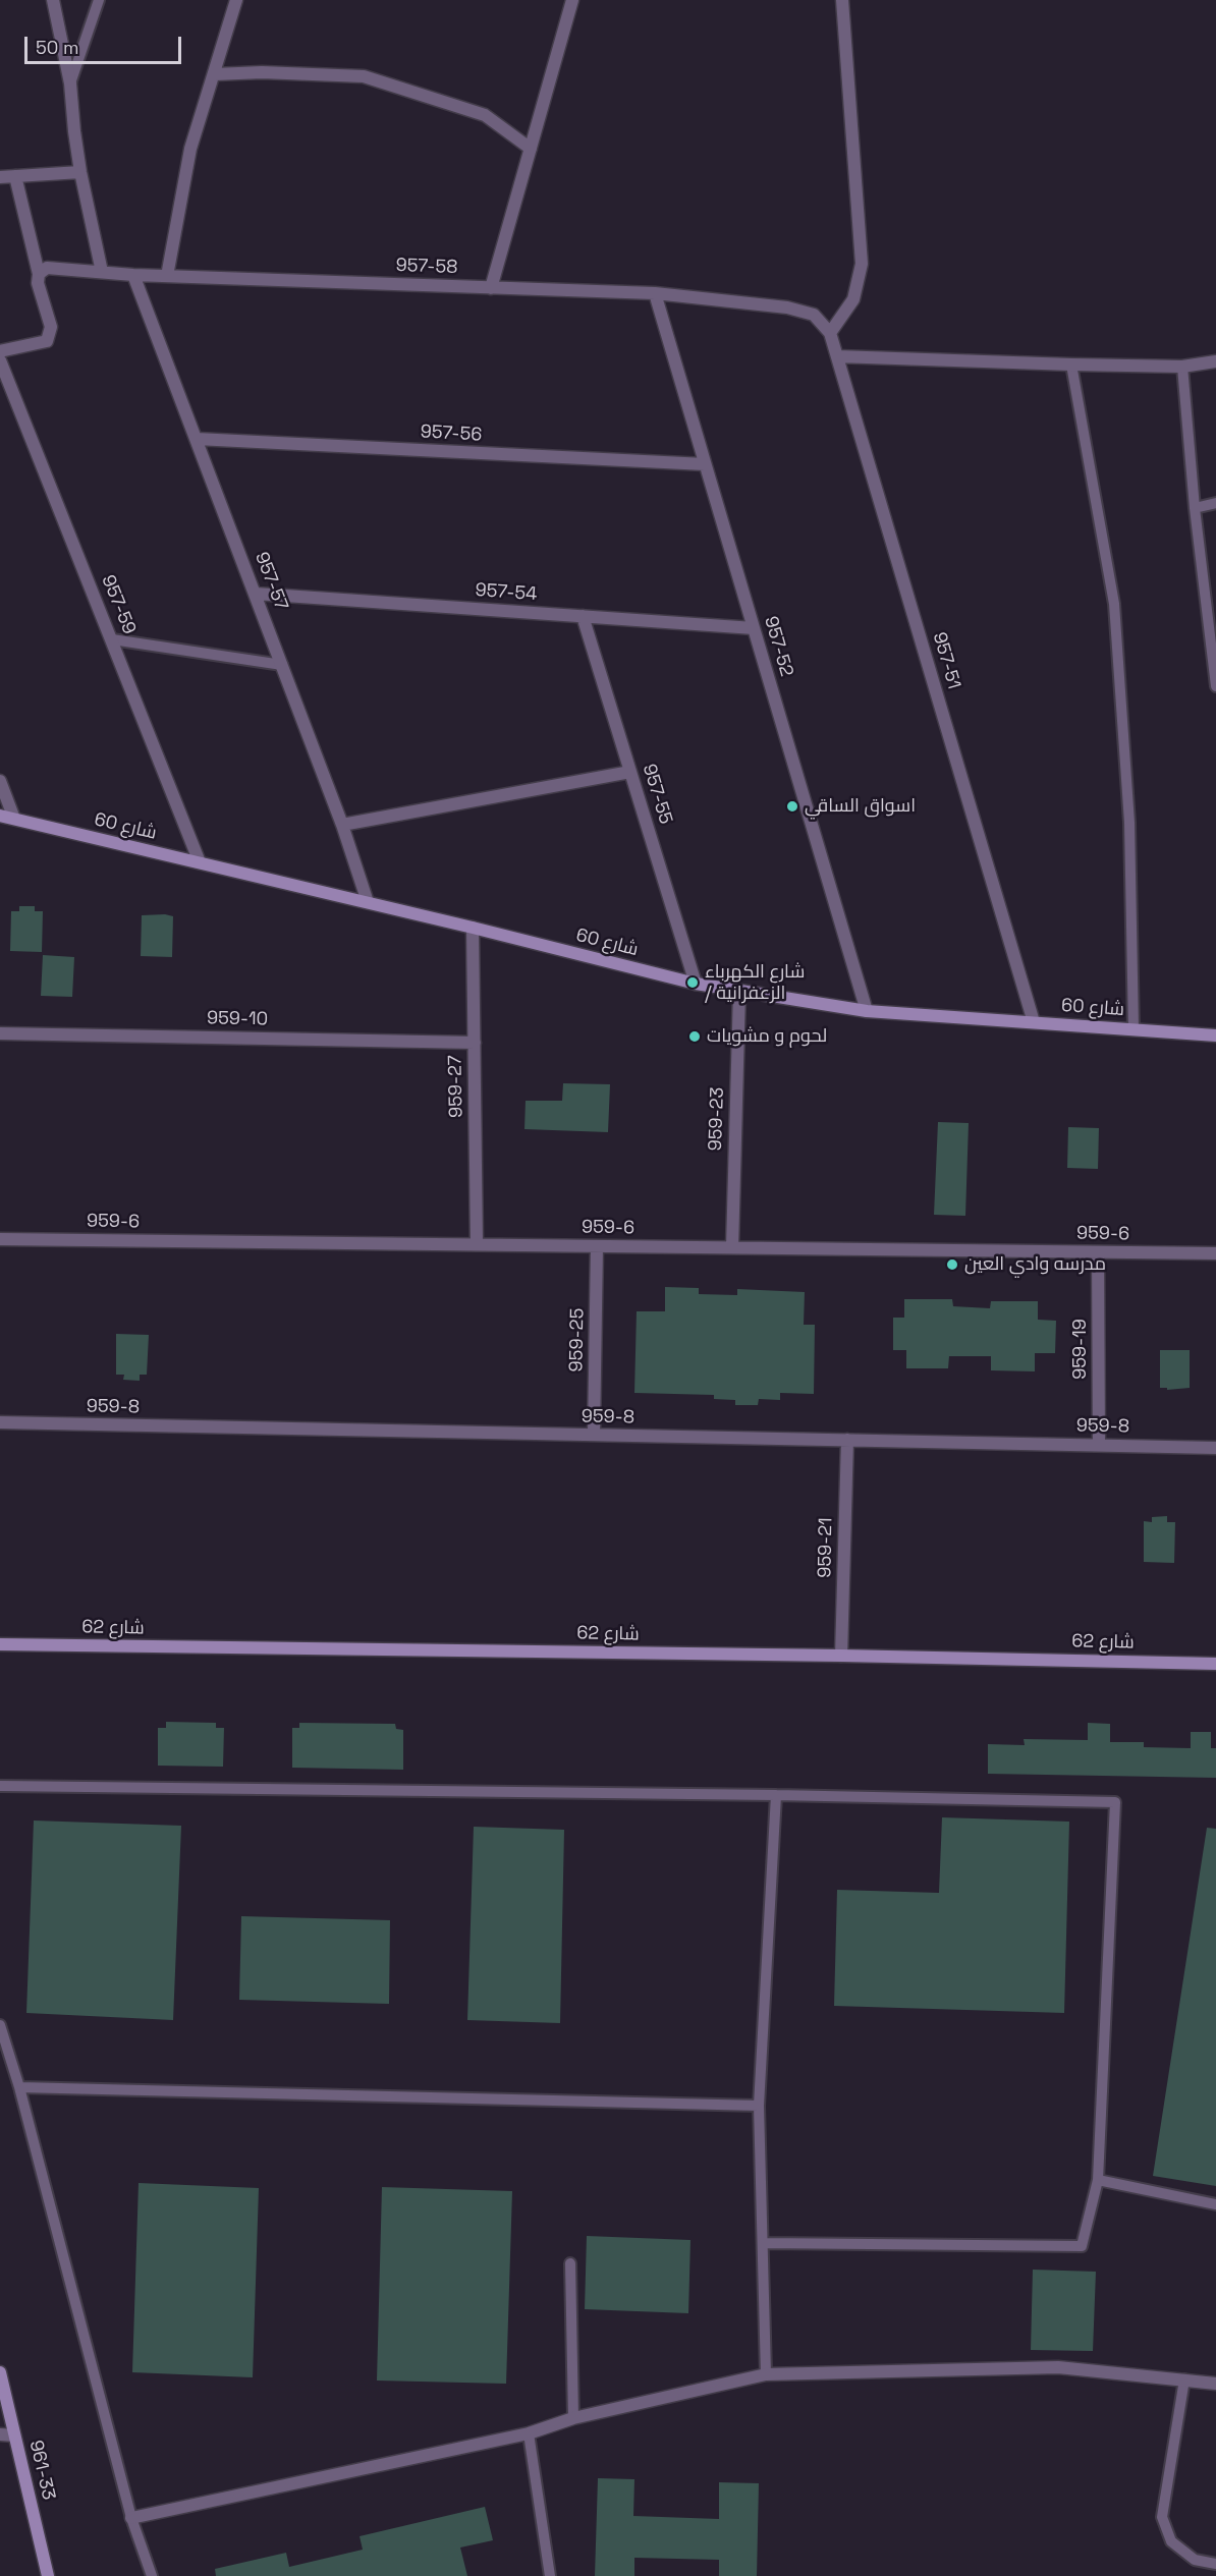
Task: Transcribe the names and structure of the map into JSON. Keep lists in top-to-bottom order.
{
  "streets": {
    "street": [
      "957-58",
      "957-56",
      "957-57",
      "957-54",
      "957-59",
      "957-52",
      "957-51",
      "957-55",
      "شارع 60",
      "959-10",
      "959-27",
      "959-23",
      "959-6",
      "959-25",
      "959-19",
      "959-8",
      "959-21",
      "شارع 62",
      "961-33"
    ]
  },
  "crossings": [
    ["957-58", "957-57"],
    ["957-58", "957-52"],
    ["957-58", "957-51"],
    ["957-56", "957-57"],
    ["957-56", "957-52"],
    ["957-57", "957-54"],
    ["957-57", "شارع 60"],
    ["957-54", "957-52"],
    ["957-54", "957-55"],
    ["957-59", "شارع 60"],
    ["957-52", "شارع 60"],
    ["957-51", "شارع 60"],
    ["957-55", "شارع 60"],
    ["شارع 60", "959-27"],
    ["شارع 60", "959-23"],
    ["959-10", "959-27"],
    ["959-27", "959-6"],
    ["959-23", "959-6"],
    ["959-6", "959-25"],
    ["959-6", "959-19"],
    ["959-25", "959-8"],
    ["959-19", "959-8"],
    ["959-8", "959-21"],
    ["959-21", "شارع 62"]
  ],
  "places": [
    "اسواق الساقي",
    "شارع الكهرباء / الزعفرانية",
    "لحوم و مشويات",
    "مدرسه وادي العين"
  ],
  "scale_bar": "50 m"
}
